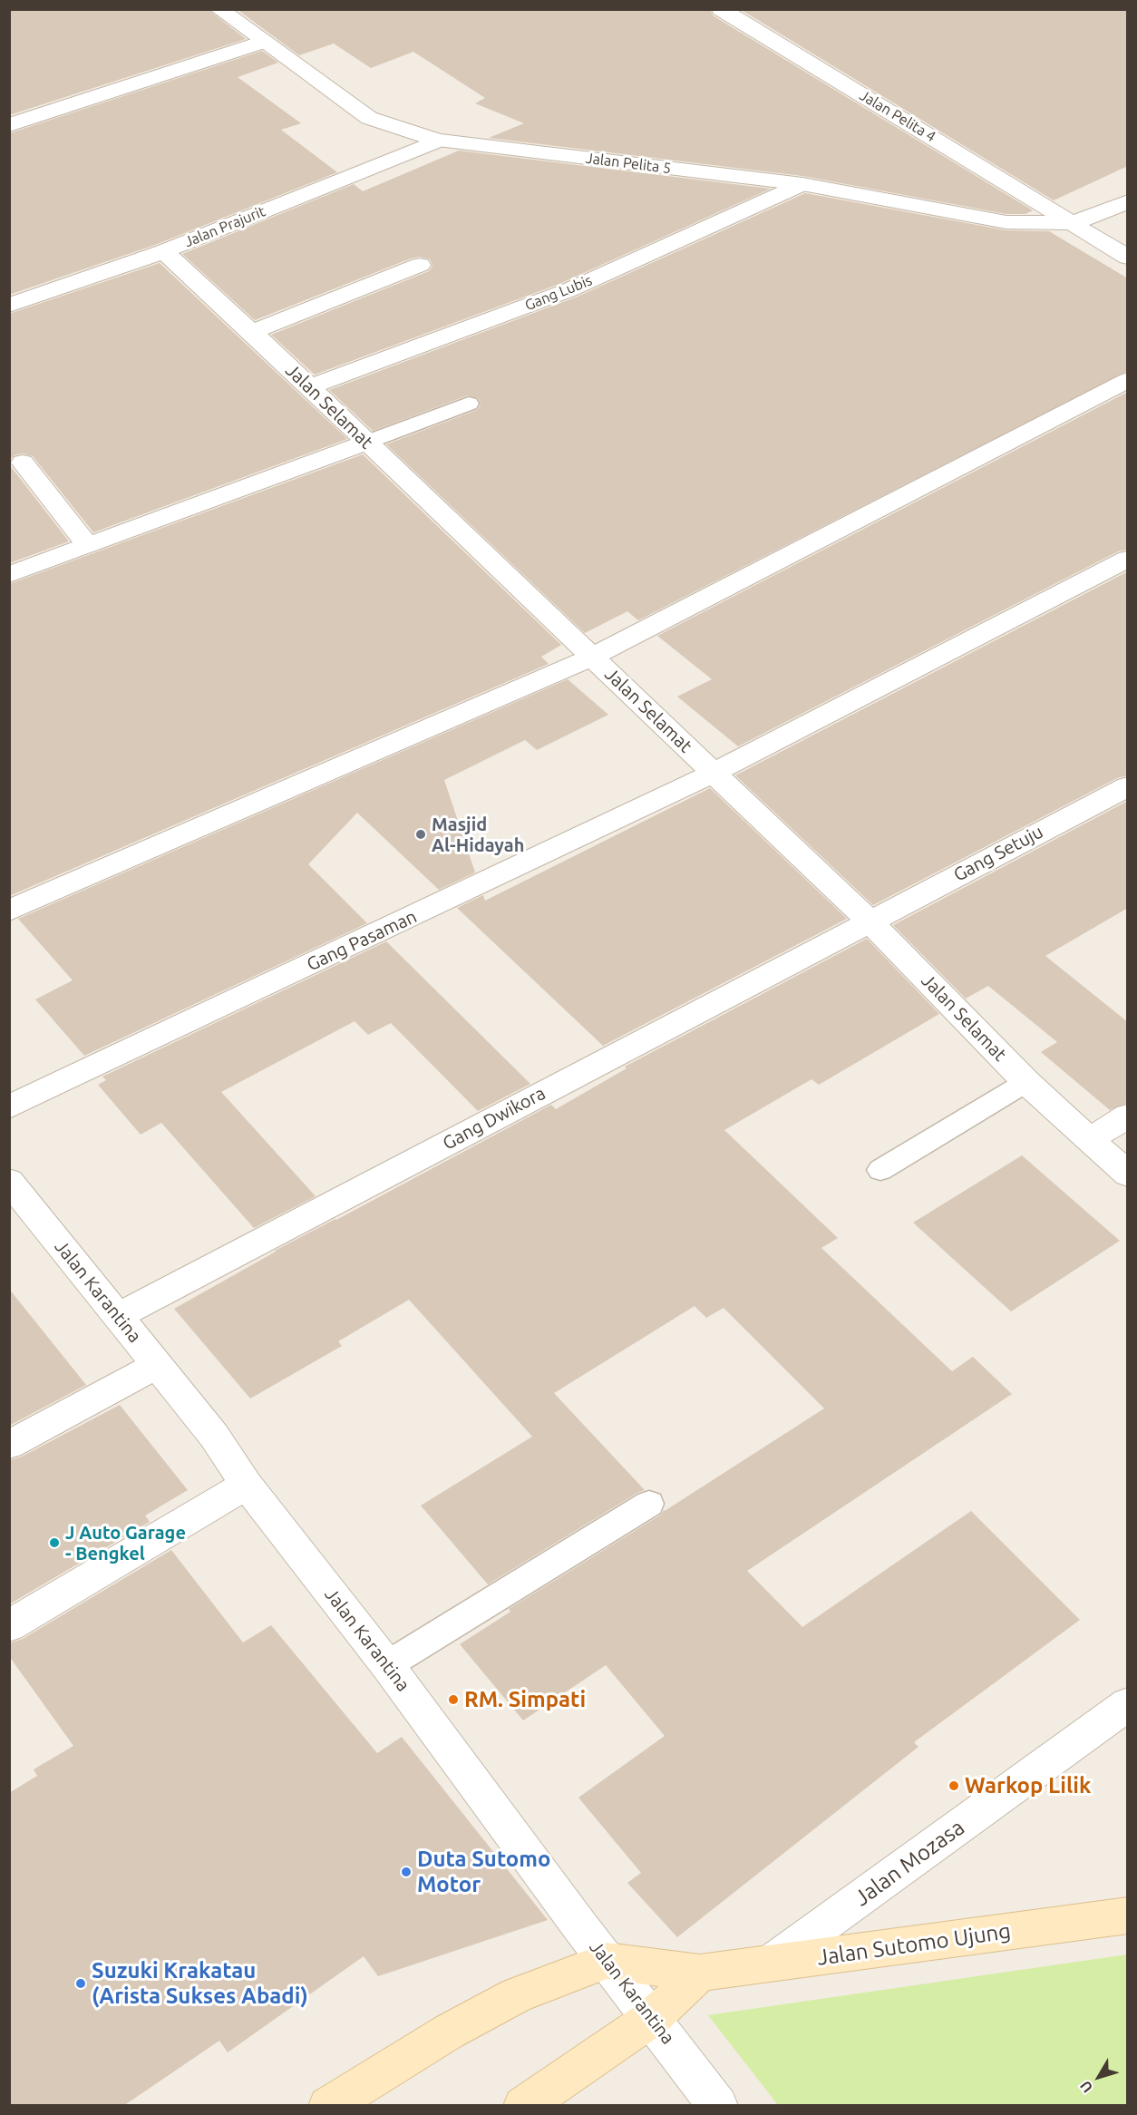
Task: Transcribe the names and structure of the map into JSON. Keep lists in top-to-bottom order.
{
  "streets": {
    "main road": ["Jalan Sutomo Ujung"],
    "street": [
      "Jalan Pelita 4",
      "Jalan Pelita 5",
      "Jalan Prajurit",
      "Gang Lubis",
      "Jalan Selamat",
      "Gang Setuju",
      "Gang Pasaman",
      "Gang Dwikora",
      "Jalan Karantina",
      "Jalan Mozasa"
    ]
  },
  "crossings": [
    ["Jalan Pelita 4", "Jalan Pelita 5"],
    ["Jalan Pelita 5", "Jalan Prajurit"],
    ["Jalan Pelita 5", "Gang Lubis"],
    ["Jalan Prajurit", "Jalan Selamat"],
    ["Gang Lubis", "Jalan Selamat"],
    ["Jalan Selamat", "Gang Setuju"],
    ["Jalan Selamat", "Gang Pasaman"],
    ["Jalan Selamat", "Gang Dwikora"],
    ["Gang Setuju", "Gang Dwikora"],
    ["Gang Dwikora", "Jalan Karantina"],
    ["Jalan Karantina", "Jalan Sutomo Ujung"],
    ["Jalan Mozasa", "Jalan Sutomo Ujung"]
  ],
  "places": [
    "Masjid Al-Hidayah",
    "J Auto Garage - Bengkel",
    "RM. Simpati",
    "Warkop Lilik",
    "Duta Sutomo Motor",
    "Suzuki Krakatau (Arista Sukses Abadi)"
  ],
  "north": "bottom left"
}
